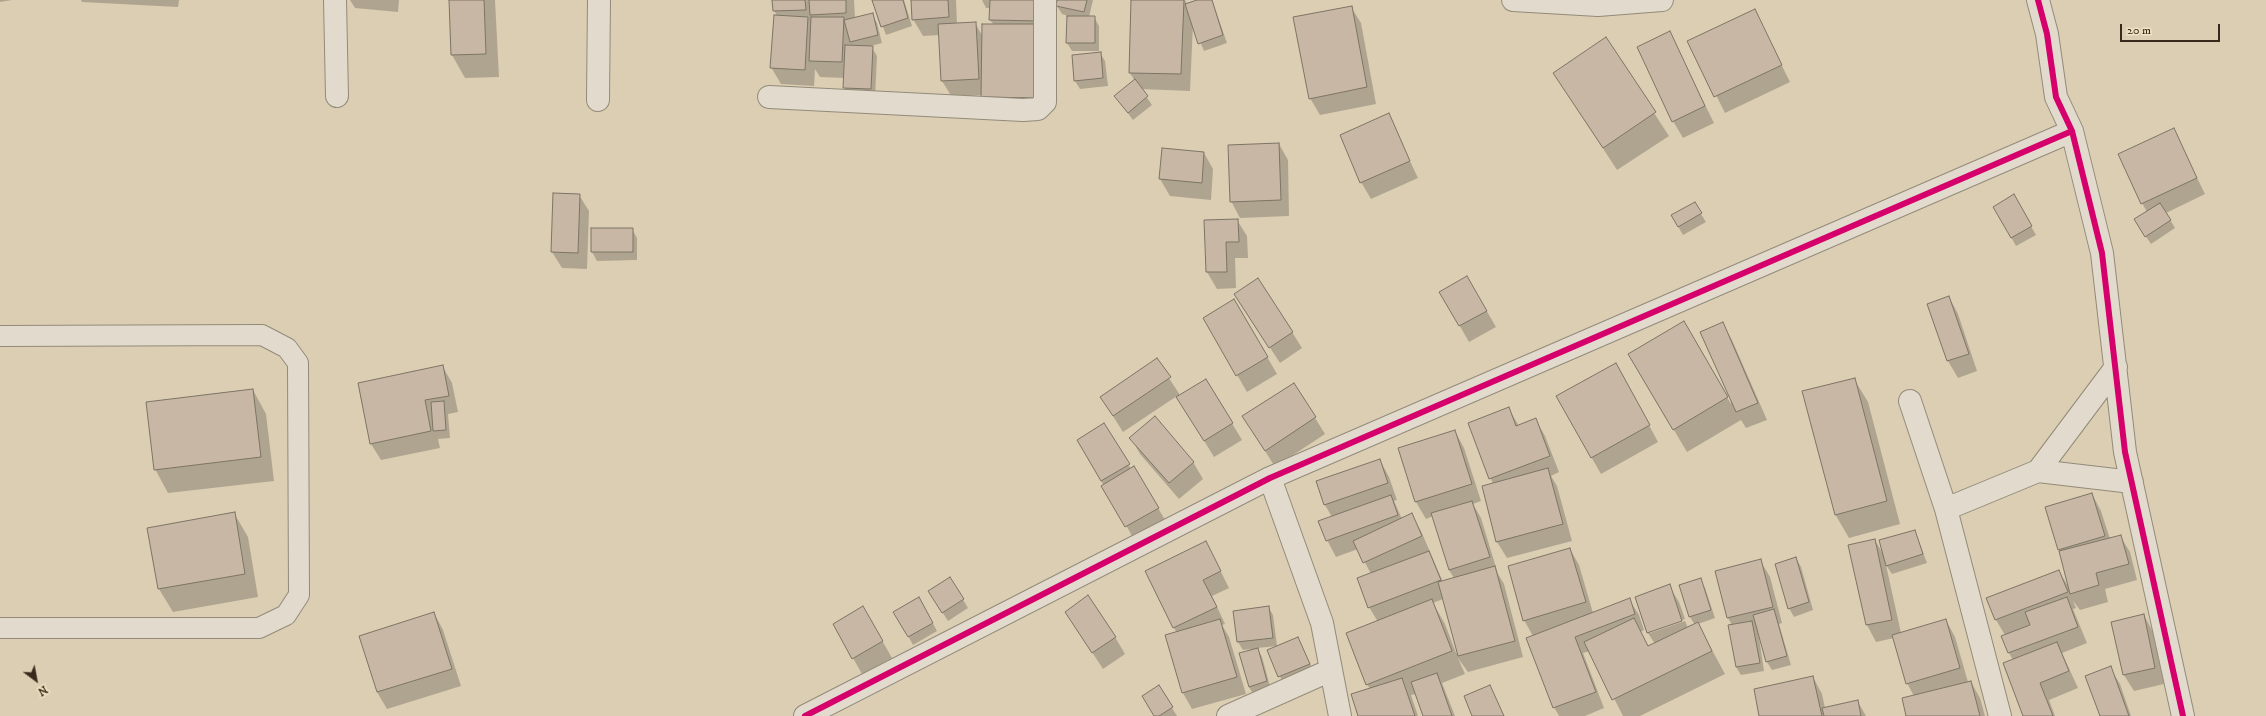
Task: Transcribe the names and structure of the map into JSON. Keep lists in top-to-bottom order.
{
  "scale_bar": "20 m",
  "north": "bottom right"
}
